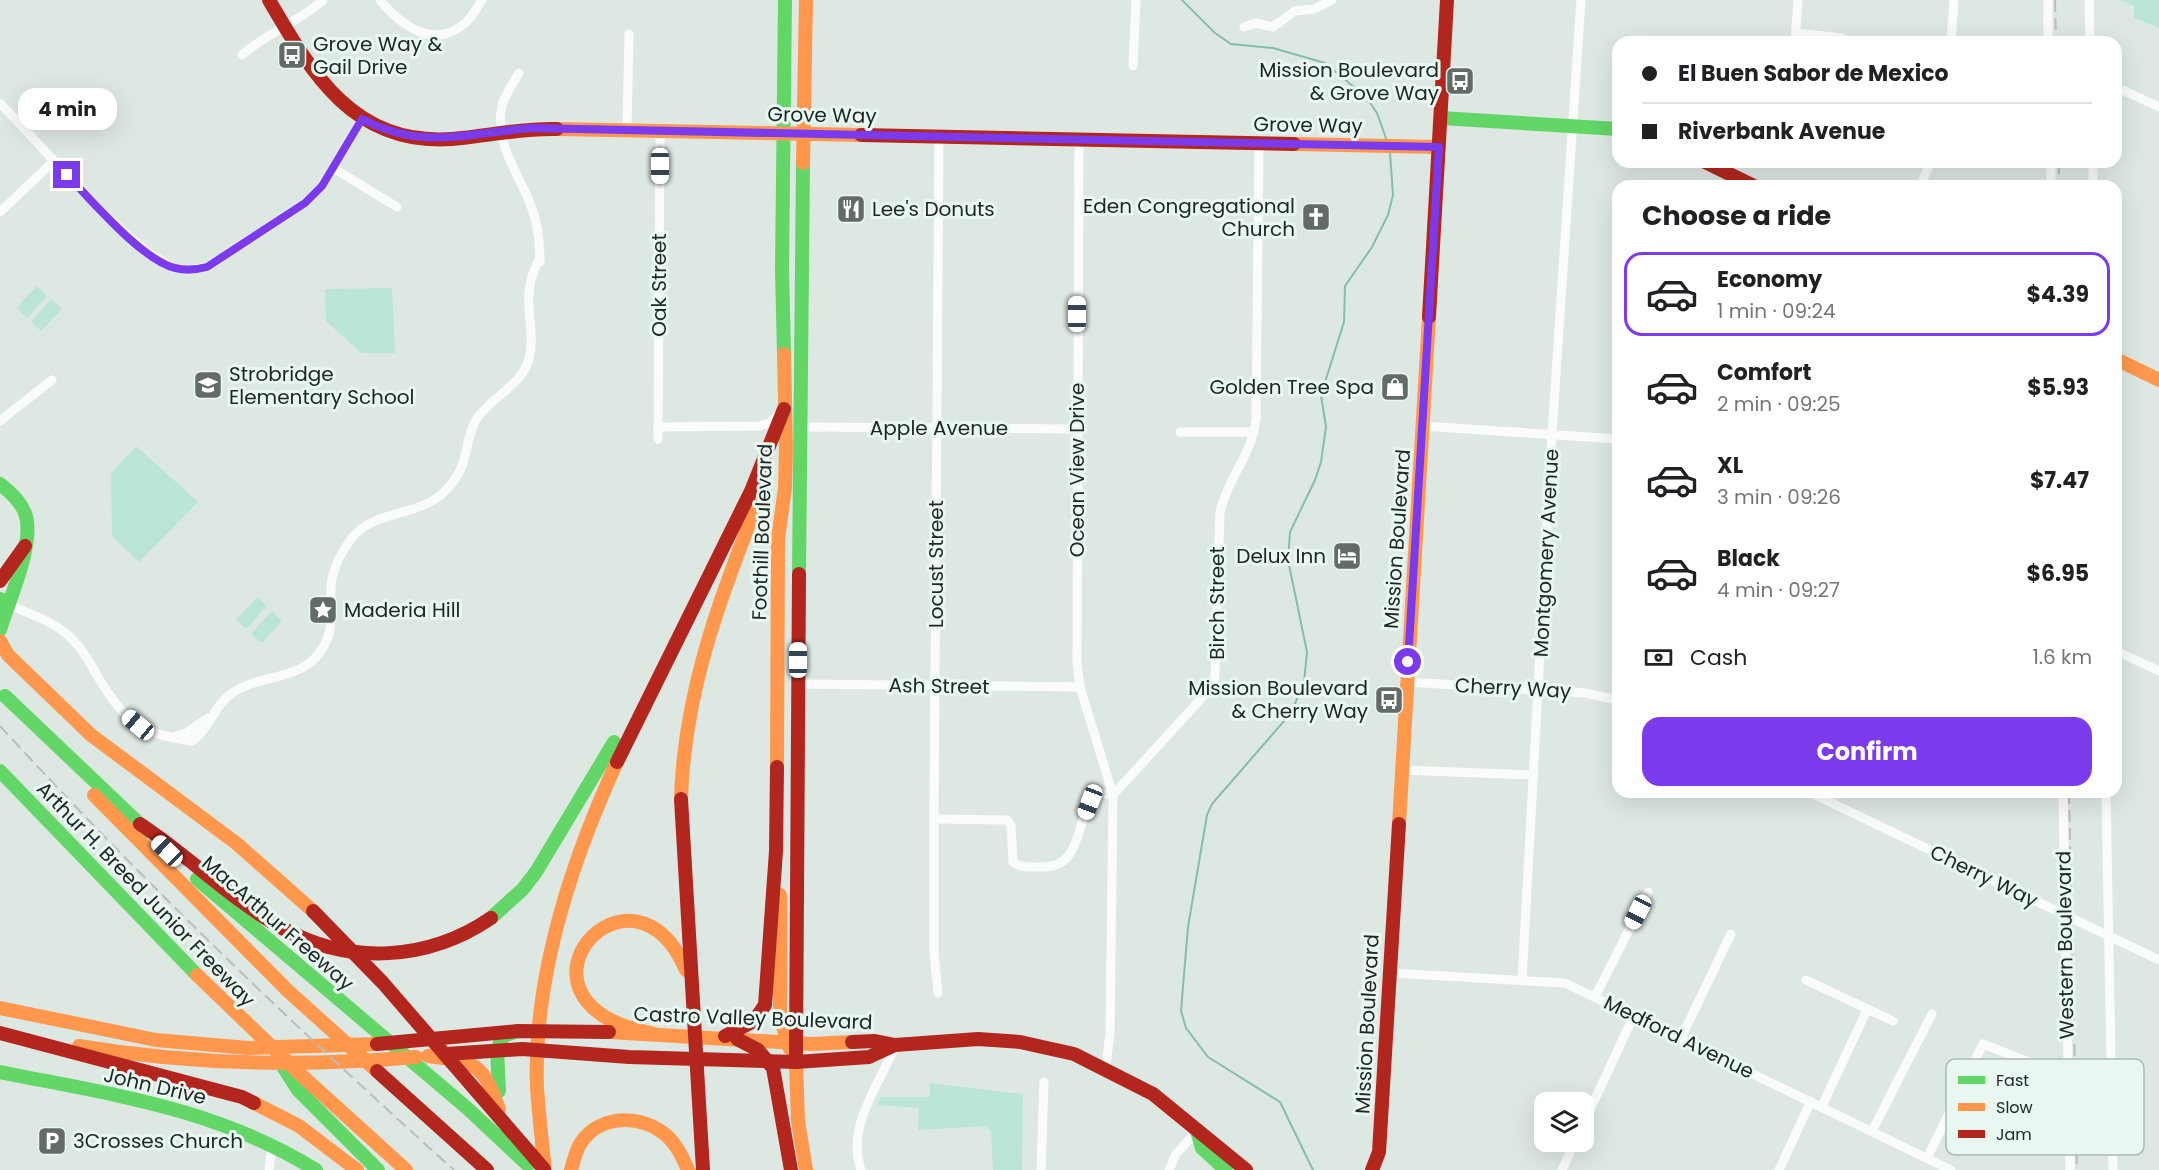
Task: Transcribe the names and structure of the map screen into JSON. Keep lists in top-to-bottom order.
{
  "streets": {
    "main road": [
      "Grove Way",
      "Foothill Boulevard",
      "Mission Boulevard",
      "Arthur H. Breed Junior Freeway",
      "MacArthur Freeway",
      "Castro Valley Boulevard",
      "John Drive"
    ],
    "street": [
      "Oak Street",
      "Apple Avenue",
      "Ocean View Drive",
      "Montgomery Avenue",
      "Locust Street",
      "Birch Street",
      "Ash Street",
      "Cherry Way",
      "Western Boulevard",
      "Medford Avenue"
    ]
  },
  "crossings": [
    ["Grove Way", "Oak Street"],
    ["Grove Way", "Ocean View Drive"],
    ["Grove Way", "Foothill Boulevard"],
    ["Grove Way", "Mission Boulevard"],
    ["Grove Way", "Locust Street"],
    ["Grove Way", "Birch Street"],
    ["Apple Avenue", "Ocean View Drive"],
    ["Apple Avenue", "Foothill Boulevard"],
    ["Apple Avenue", "Locust Street"],
    ["Ocean View Drive", "Birch Street"],
    ["Ocean View Drive", "Ash Street"],
    ["Foothill Boulevard", "Ash Street"],
    ["Foothill Boulevard", "Castro Valley Boulevard"],
    ["Mission Boulevard", "Cherry Way"],
    ["Mission Boulevard", "Medford Avenue"],
    ["Montgomery Avenue", "Cherry Way"],
    ["Montgomery Avenue", "Medford Avenue"],
    ["Locust Street", "Ash Street"],
    ["Cherry Way", "Western Boulevard"],
    ["Arthur H. Breed Junior Freeway", "MacArthur Freeway"]
  ],
  "places": {
    "bus stop": ["Grove Way & Gail Drive", "Mission Boulevard & Grove Way", "Mission Boulevard & Cherry Way"],
    "restaurant": ["Lee's Donuts"],
    "church": ["Eden Congregational Church"],
    "school or university": ["Strobridge Elementary School"],
    "shop": ["Golden Tree Spa"],
    "hotel": ["Delux Inn"],
    "place": ["Maderia Hill"],
    "parking": ["3Crosses Church"]
  },
  "legend": ["Fast", "Slow", "Jam"],
  "page": {
    "banner": ["El Buen Sabor de Mexico", "Riverbank Avenue"],
    "bubble": "4 min",
    "heading": "Choose a ride",
    "list": [
      {
        "name": "Economy",
        "note": "1 min · 09:24",
        "value": "$4.39"
      },
      {
        "name": "Comfort",
        "note": "2 min · 09:25",
        "value": "$5.93"
      },
      {
        "name": "XL",
        "note": "3 min · 09:26",
        "value": "$7.47"
      },
      {
        "name": "Black",
        "note": "4 min · 09:27",
        "value": "$6.95"
      }
    ],
    "pay": ["Cash", "1.6 km"],
    "buttons": "Confirm"
  }
}
